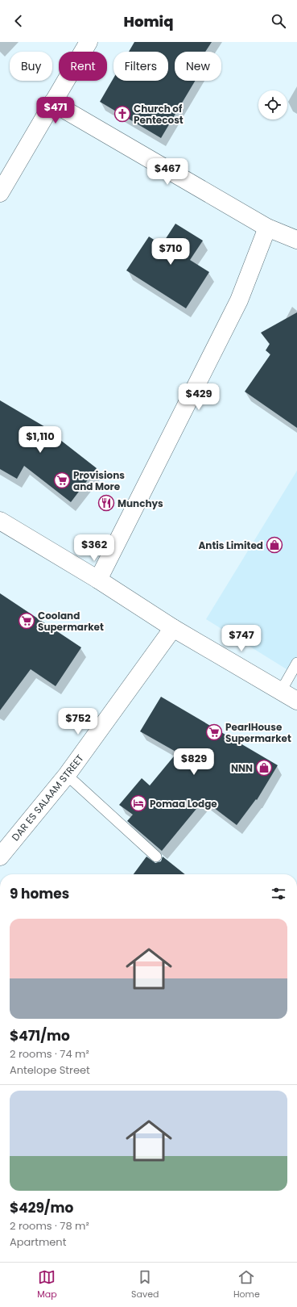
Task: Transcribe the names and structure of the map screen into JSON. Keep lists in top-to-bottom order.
{
  "streets": {
    "street": ["DAR ES SALAAM STREET"]
  },
  "places": {
    "church": ["Church of Pentecost"],
    "supermarket": ["Provisions and More", "Cooland Supermarket", "PearlHouse Supermarket"],
    "restaurant": ["Munchys"],
    "shop": ["Antis Limited", "NNN"],
    "hotel": ["Pomaa Lodge"]
  },
  "page": {
    "header": "Homiq",
    "chip": [
      "Buy",
      "Rent",
      "Filters",
      "New"
    ],
    "price": [
      "$471",
      "$467",
      "$710",
      "$429",
      "$1,110",
      "$362",
      "$747",
      "$752",
      "$829"
    ],
    "heading": "9 homes",
    "list": [
      {
        "name": "$471/mo",
        "note": "2 rooms · 74 m² · Antelope Street"
      },
      {
        "name": "$429/mo",
        "note": "2 rooms · 78 m² · Apartment"
      }
    ],
    "tabs": ["Map", "Saved", "Home"]
  }
}
